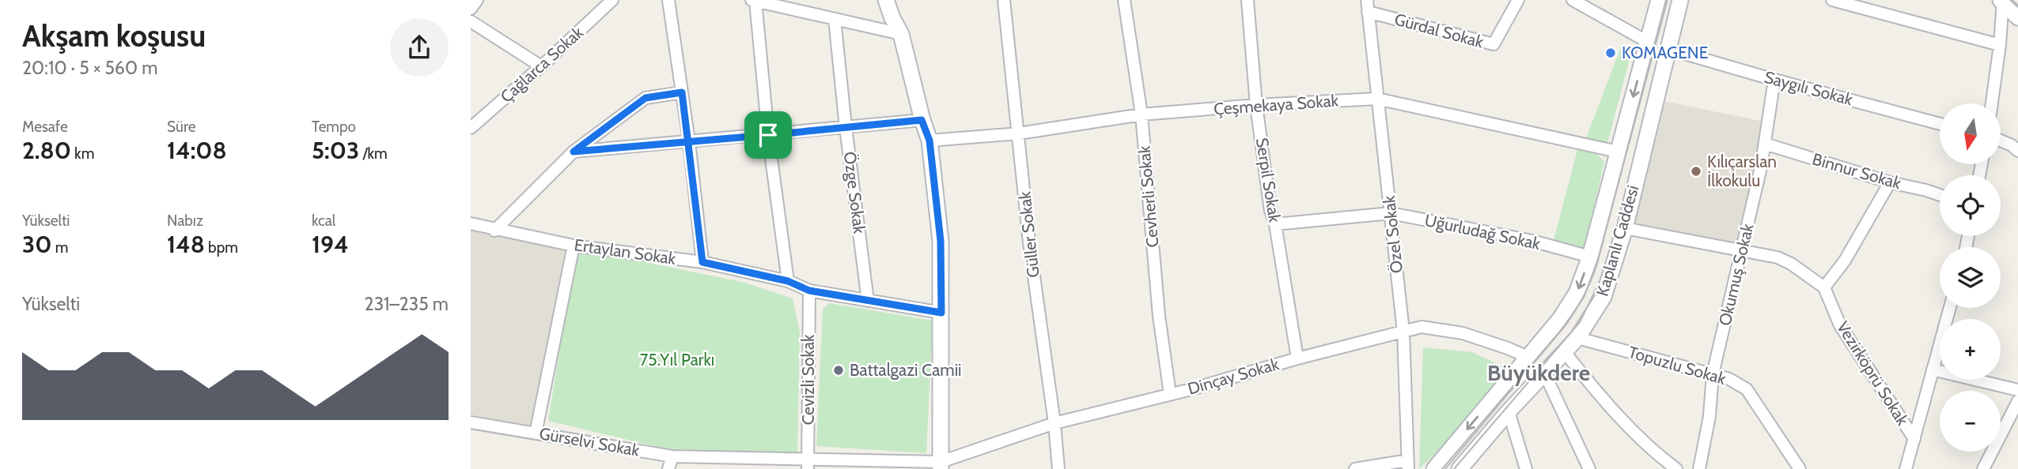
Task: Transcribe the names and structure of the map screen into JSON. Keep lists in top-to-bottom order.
{
  "streets": {
    "main road": ["Kaplanlı Caddesi"],
    "street": [
      "Gürdal Sokak",
      "Çağlarca Sokak",
      "Saygılı Sokak",
      "Çeşmekaya Sokak",
      "Binnur Sokak",
      "Serpil Sokak",
      "Özge Sokak",
      "Cevherli Sokak",
      "Uğurludağ Sokak",
      "Güller Sokak",
      "Özel Sokak",
      "Ertaylan Sokak",
      "Okumuş Sokak",
      "Topuzlu Sokak",
      "Vezirköprü Sokak",
      "Dinçay Sokak",
      "Cevizli Sokak",
      "Gürselvi Sokak"
    ]
  },
  "crossings": [
    ["Gürdal Sokak", "Özel Sokak"],
    ["Saygılı Sokak", "Kaplanlı Caddesi"],
    ["Saygılı Sokak", "Okumuş Sokak"],
    ["Çeşmekaya Sokak", "Serpil Sokak"],
    ["Çeşmekaya Sokak", "Cevherli Sokak"],
    ["Çeşmekaya Sokak", "Güller Sokak"],
    ["Çeşmekaya Sokak", "Özel Sokak"],
    ["Çeşmekaya Sokak", "Kaplanlı Caddesi"],
    ["Binnur Sokak", "Okumuş Sokak"],
    ["Serpil Sokak", "Uğurludağ Sokak"],
    ["Serpil Sokak", "Dinçay Sokak"],
    ["Özge Sokak", "Ertaylan Sokak"],
    ["Cevherli Sokak", "Dinçay Sokak"],
    ["Uğurludağ Sokak", "Özel Sokak"],
    ["Uğurludağ Sokak", "Kaplanlı Caddesi"],
    ["Güller Sokak", "Dinçay Sokak"],
    ["Özel Sokak", "Dinçay Sokak"],
    ["Kaplanlı Caddesi", "Topuzlu Sokak"],
    ["Kaplanlı Caddesi", "Dinçay Sokak"],
    ["Ertaylan Sokak", "Cevizli Sokak"],
    ["Okumuş Sokak", "Topuzlu Sokak"],
    ["Dinçay Sokak", "Gürselvi Sokak"],
    ["Cevizli Sokak", "Gürselvi Sokak"]
  ],
  "districts": ["Büyükdere"],
  "parks": ["75.Yıl Parkı"],
  "places": ["KOMAGENE", "Kılıçarslan İlkokulu", "Battalgazi Camii"],
  "north": "bottom",
  "page": {
    "heading": ["Akşam koşusu", "20:10 · 5 × 560 m"],
    "stats": [
      ["Mesafe", "2.80 km"],
      ["Süre", "14:08"],
      ["Tempo", "5:03 /km"],
      ["Yükselti", "30 m"],
      ["Nabız", "148 bpm"],
      ["kcal", "194"]
    ],
    "map_buttons": ["+", "−"],
    "chart": ["Yükselti", "231–235 m"]
  }
}
